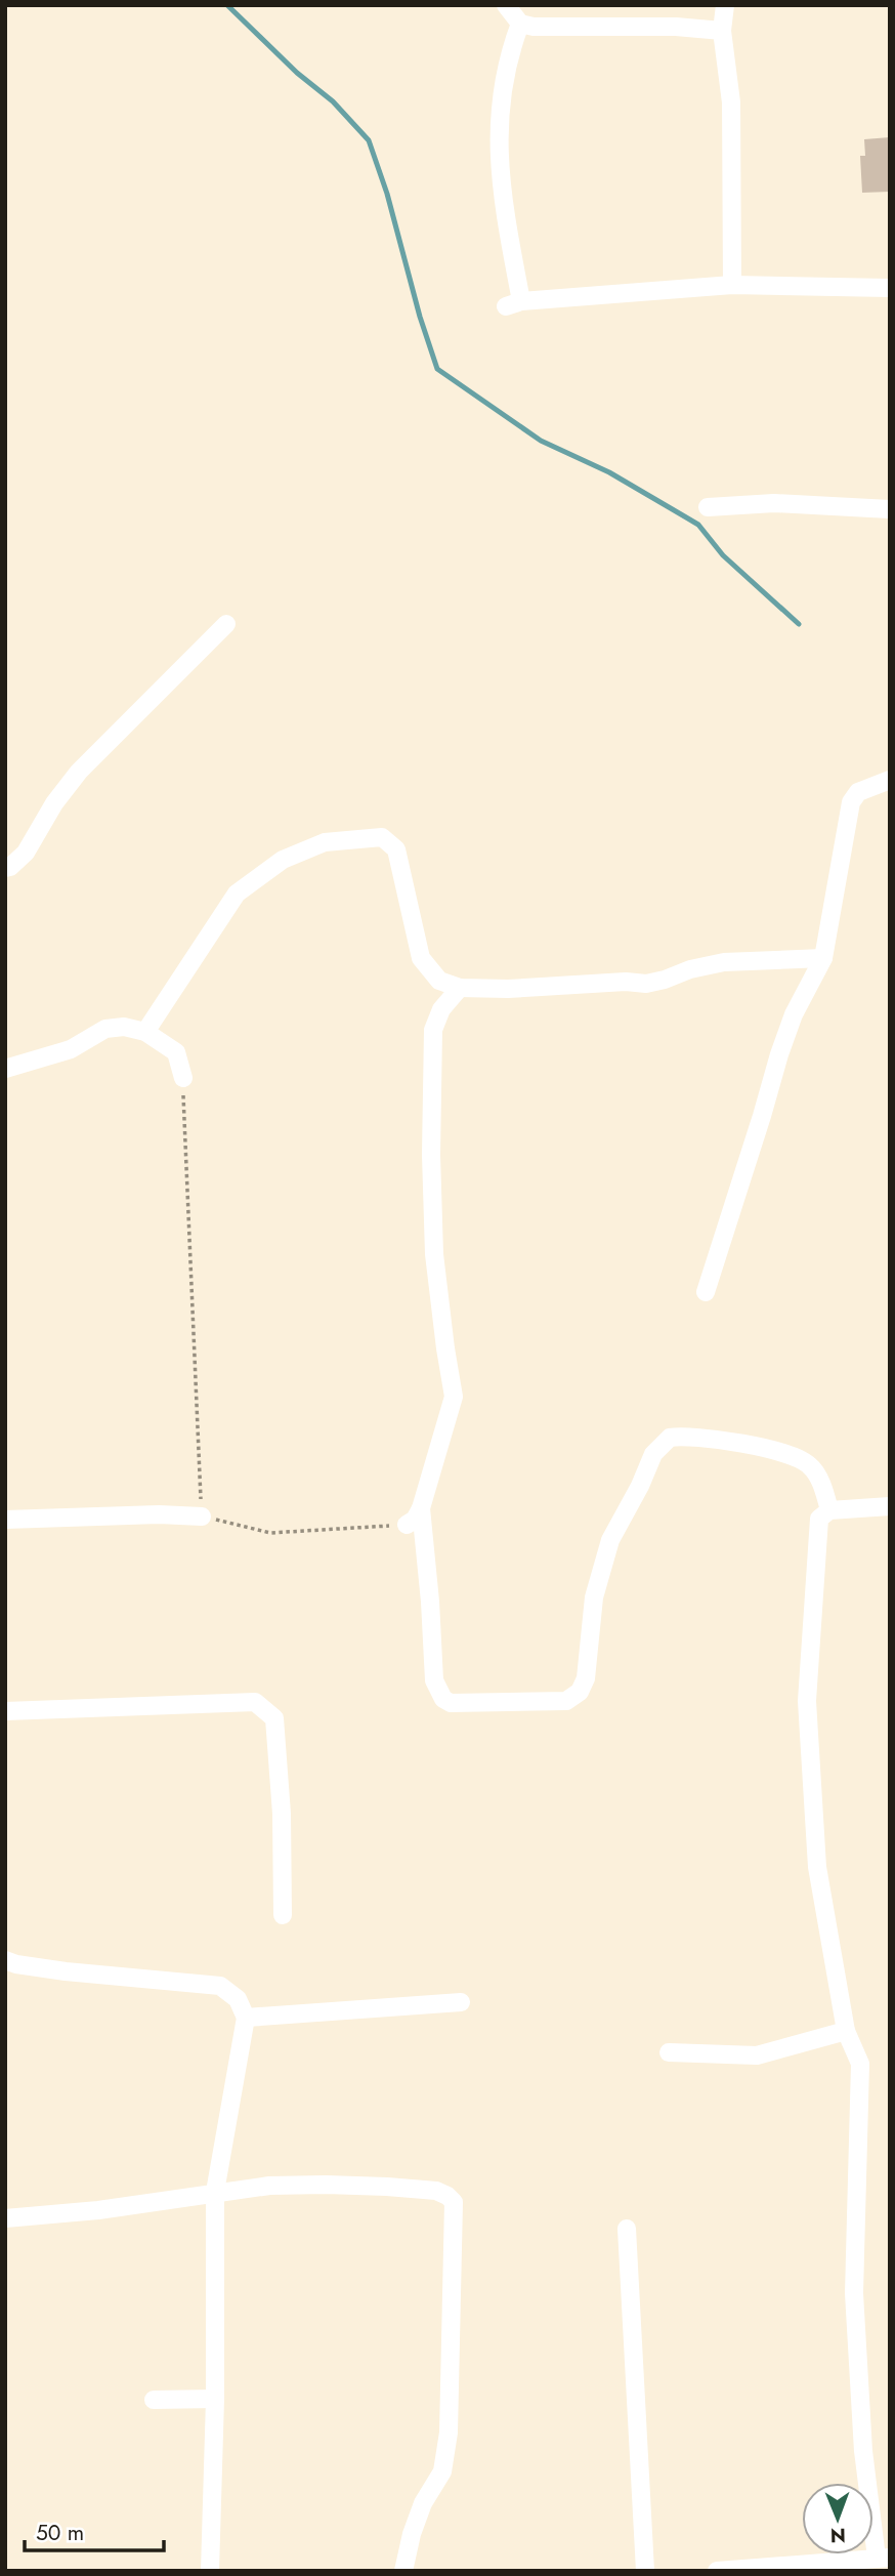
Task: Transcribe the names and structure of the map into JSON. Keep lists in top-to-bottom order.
{
  "scale_bar": "50 m",
  "north": "bottom"
}
